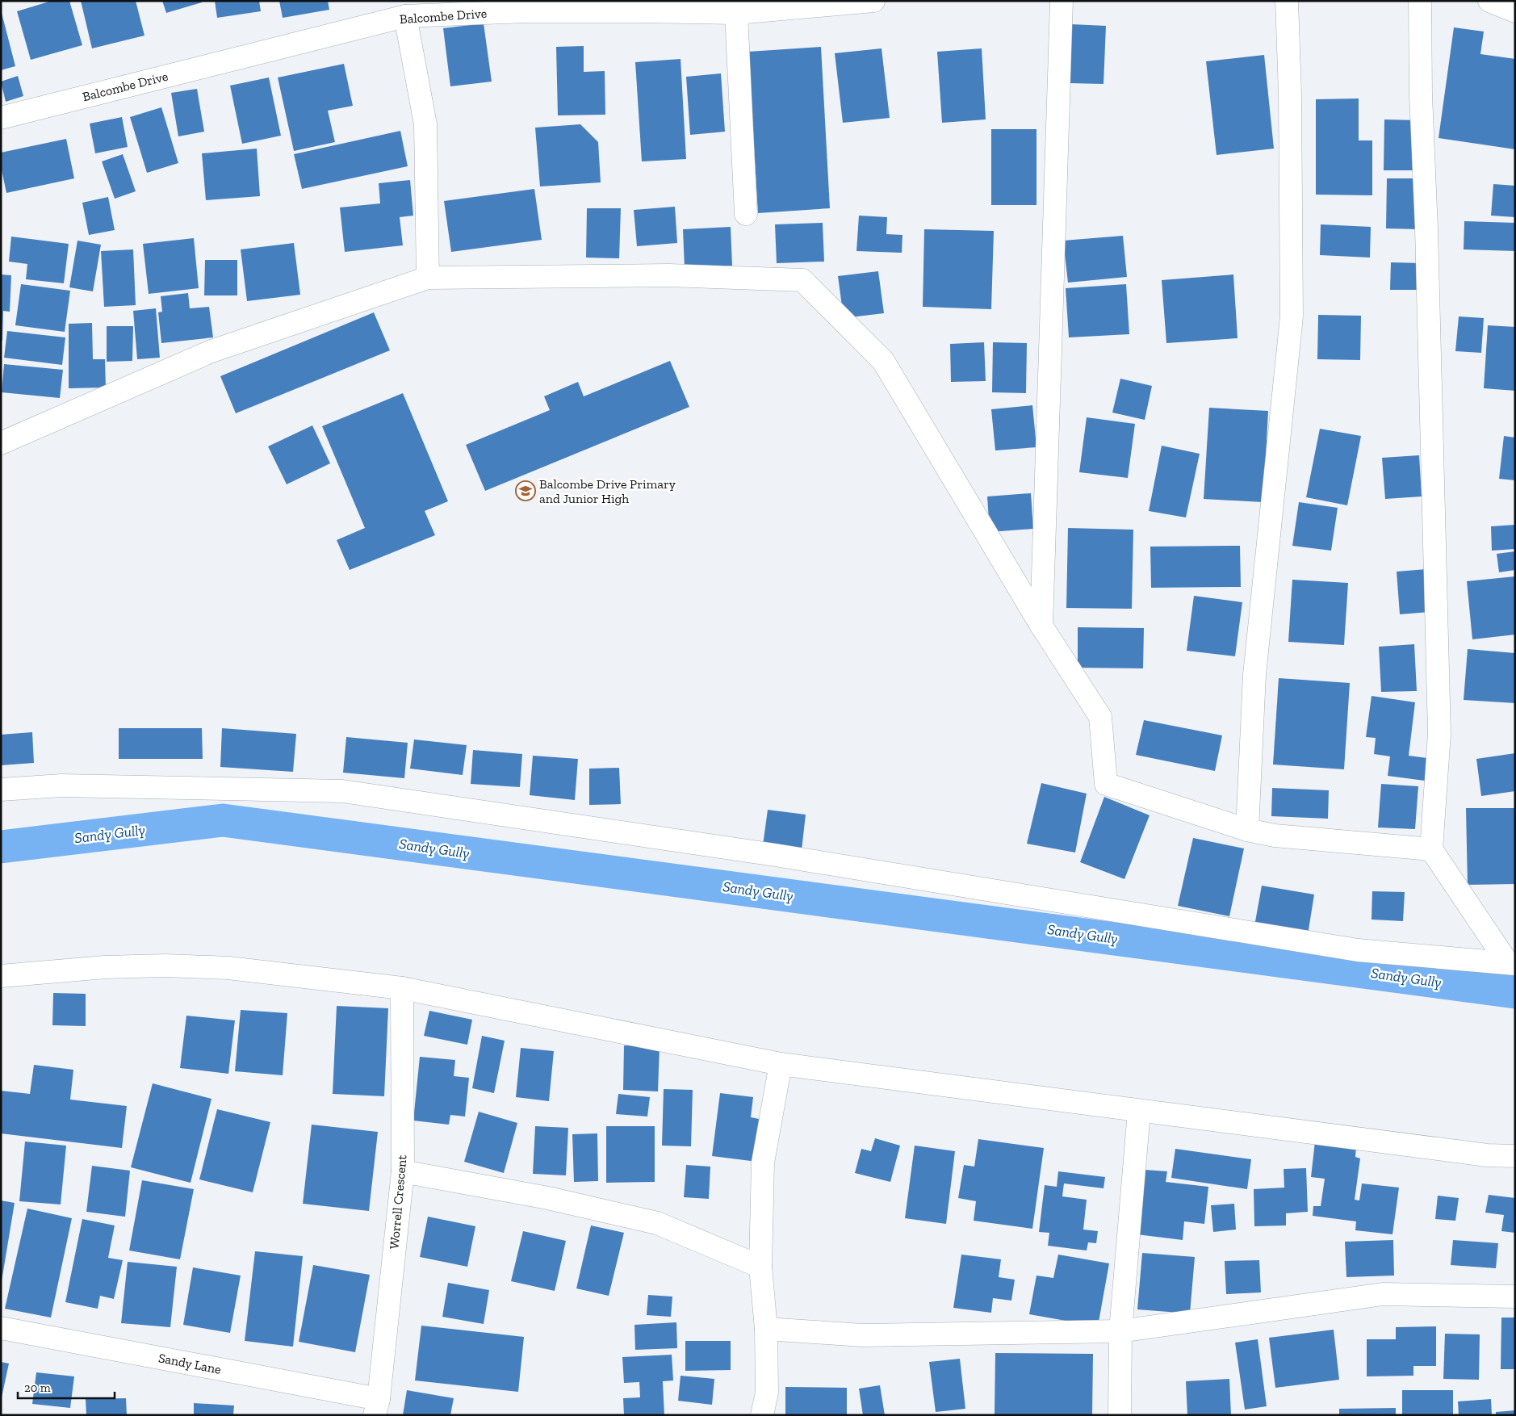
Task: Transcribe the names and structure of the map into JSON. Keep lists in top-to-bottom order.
{
  "streets": {
    "street": ["Balcombe Drive", "Worrell Crescent", "Sandy Lane"]
  },
  "crossings": [
    ["Worrell Crescent", "Sandy Lane"]
  ],
  "water": ["Sandy Gully"],
  "places": {
    "school or university": ["Balcombe Drive Primary and Junior High"]
  },
  "scale_bar": "20 m"
}
